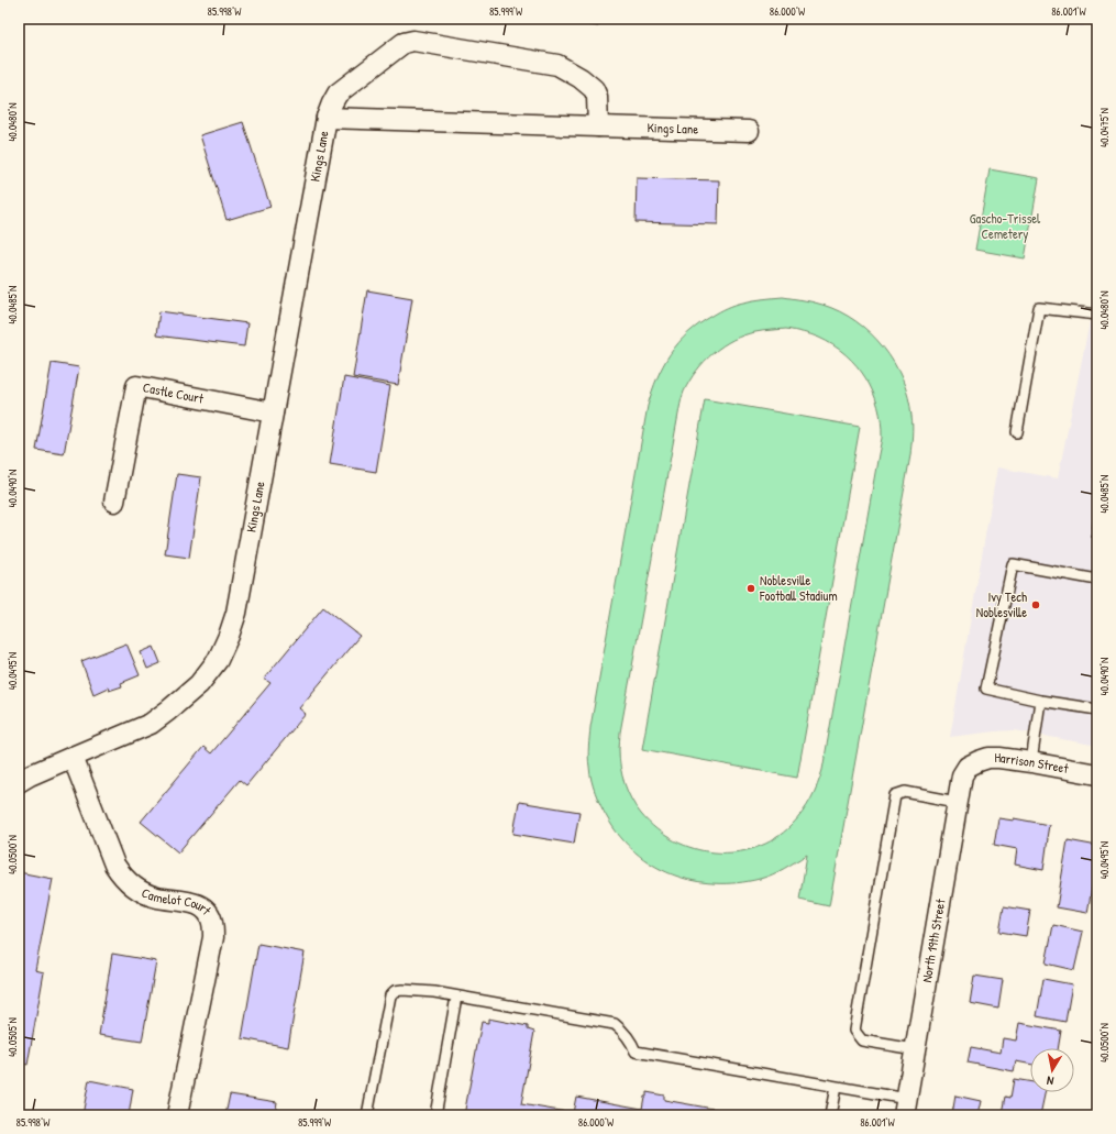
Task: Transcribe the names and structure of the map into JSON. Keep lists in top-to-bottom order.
{
  "streets": {
    "street": [
      "Kings Lane",
      "Castle Court",
      "Harrison Street",
      "Camelot Court",
      "North 19th Street"
    ]
  },
  "crossings": [
    ["Kings Lane", "Castle Court"],
    ["Kings Lane", "Camelot Court"],
    ["Harrison Street", "North 19th Street"]
  ],
  "parks": ["Gascho-Trissel Cemetery"],
  "places": ["Noblesville Football Stadium", "Ivy Tech Noblesville"],
  "north": "bottom",
  "coordinates": [
    "85.998°W",
    "85.999°W",
    "86.000°W",
    "86.001°W",
    "40.0480°N",
    "40.0475°N",
    "40.0485°N",
    "40.0490°N",
    "40.0495°N",
    "40.0500°N",
    "40.0505°N"
  ]
}
